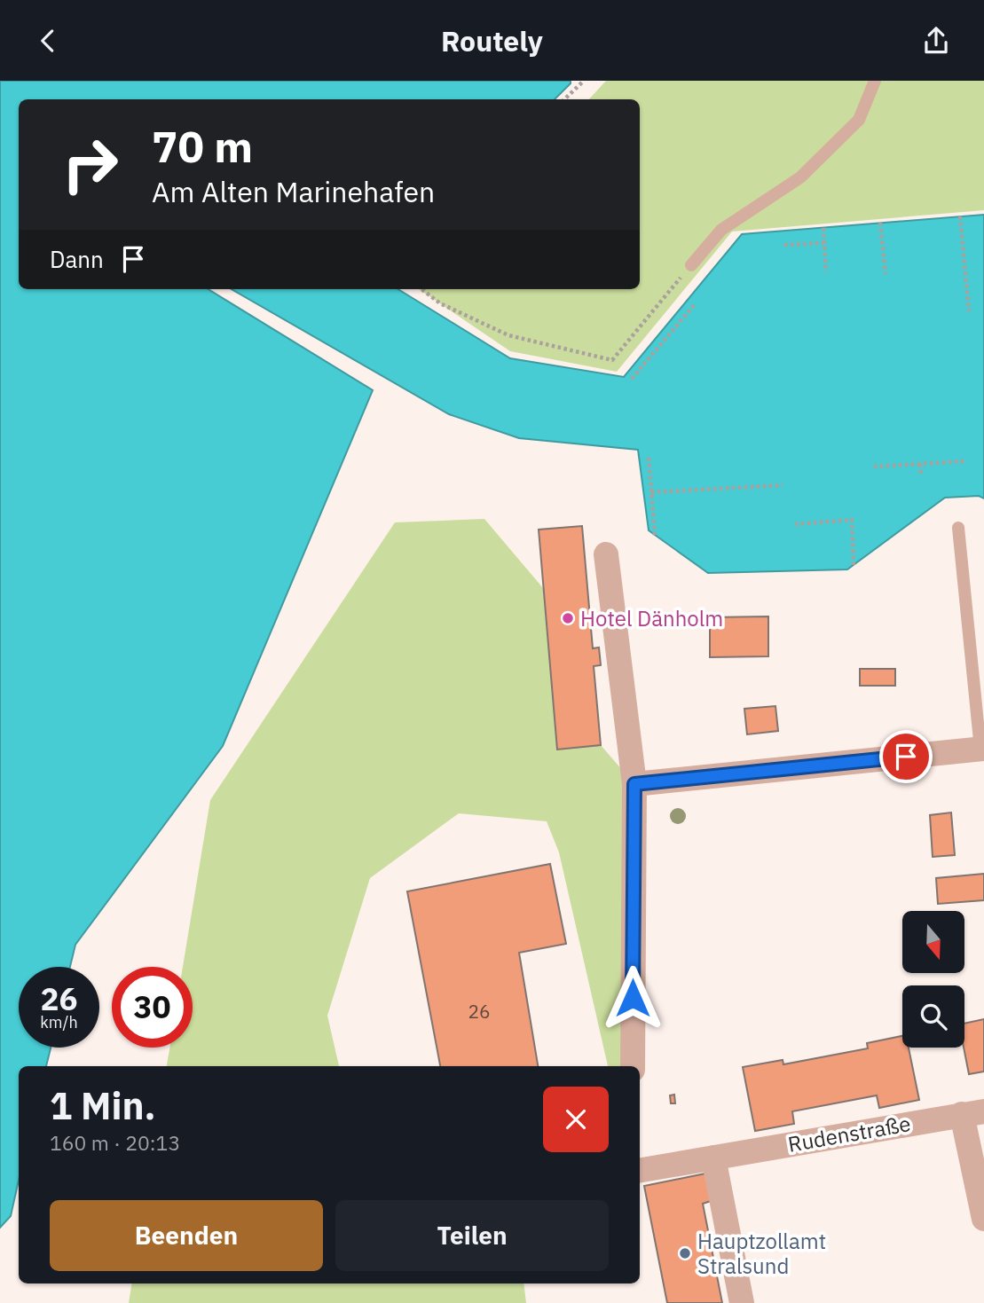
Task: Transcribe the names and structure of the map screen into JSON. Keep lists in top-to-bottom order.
{
  "streets": {
    "street": ["Rudenstraße"]
  },
  "places": ["Hotel Dänholm", "Hauptzollamt Stralsund"],
  "house_numbers": ["26"],
  "north": "bottom",
  "page": {
    "header": "Routely",
    "turn": ["70 m", "Am Alten Marinehafen"],
    "then": "Dann",
    "speed": "26 km/h",
    "limit": "30",
    "heading": ["1 Min.", "160 m · 20:13"],
    "buttons": ["Beenden", "Teilen"]
  }
}
